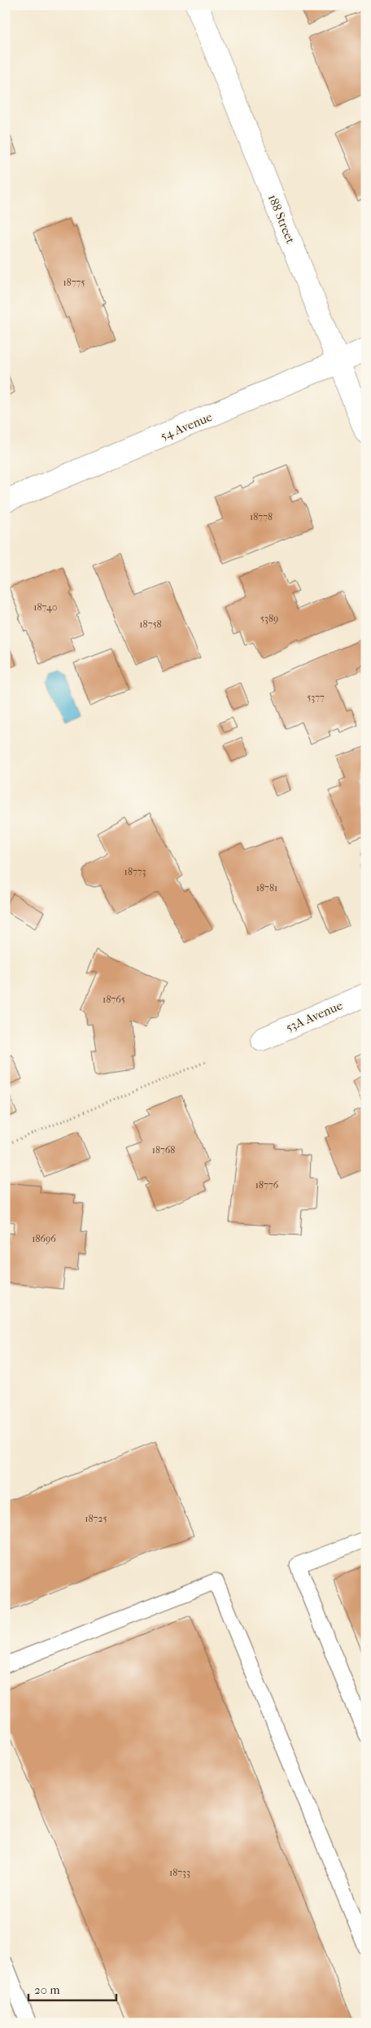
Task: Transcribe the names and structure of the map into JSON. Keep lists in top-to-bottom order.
{
  "streets": {
    "street": ["188 Street", "54 Avenue", "53A Avenue"]
  },
  "crossings": [
    ["188 Street", "54 Avenue"]
  ],
  "house_numbers": [
    "18775",
    "18778",
    "18740",
    "5389",
    "18758",
    "5377",
    "18773",
    "18781",
    "18765",
    "18768",
    "18776",
    "18696",
    "18725",
    "18733"
  ],
  "scale_bar": "20 m"
}
